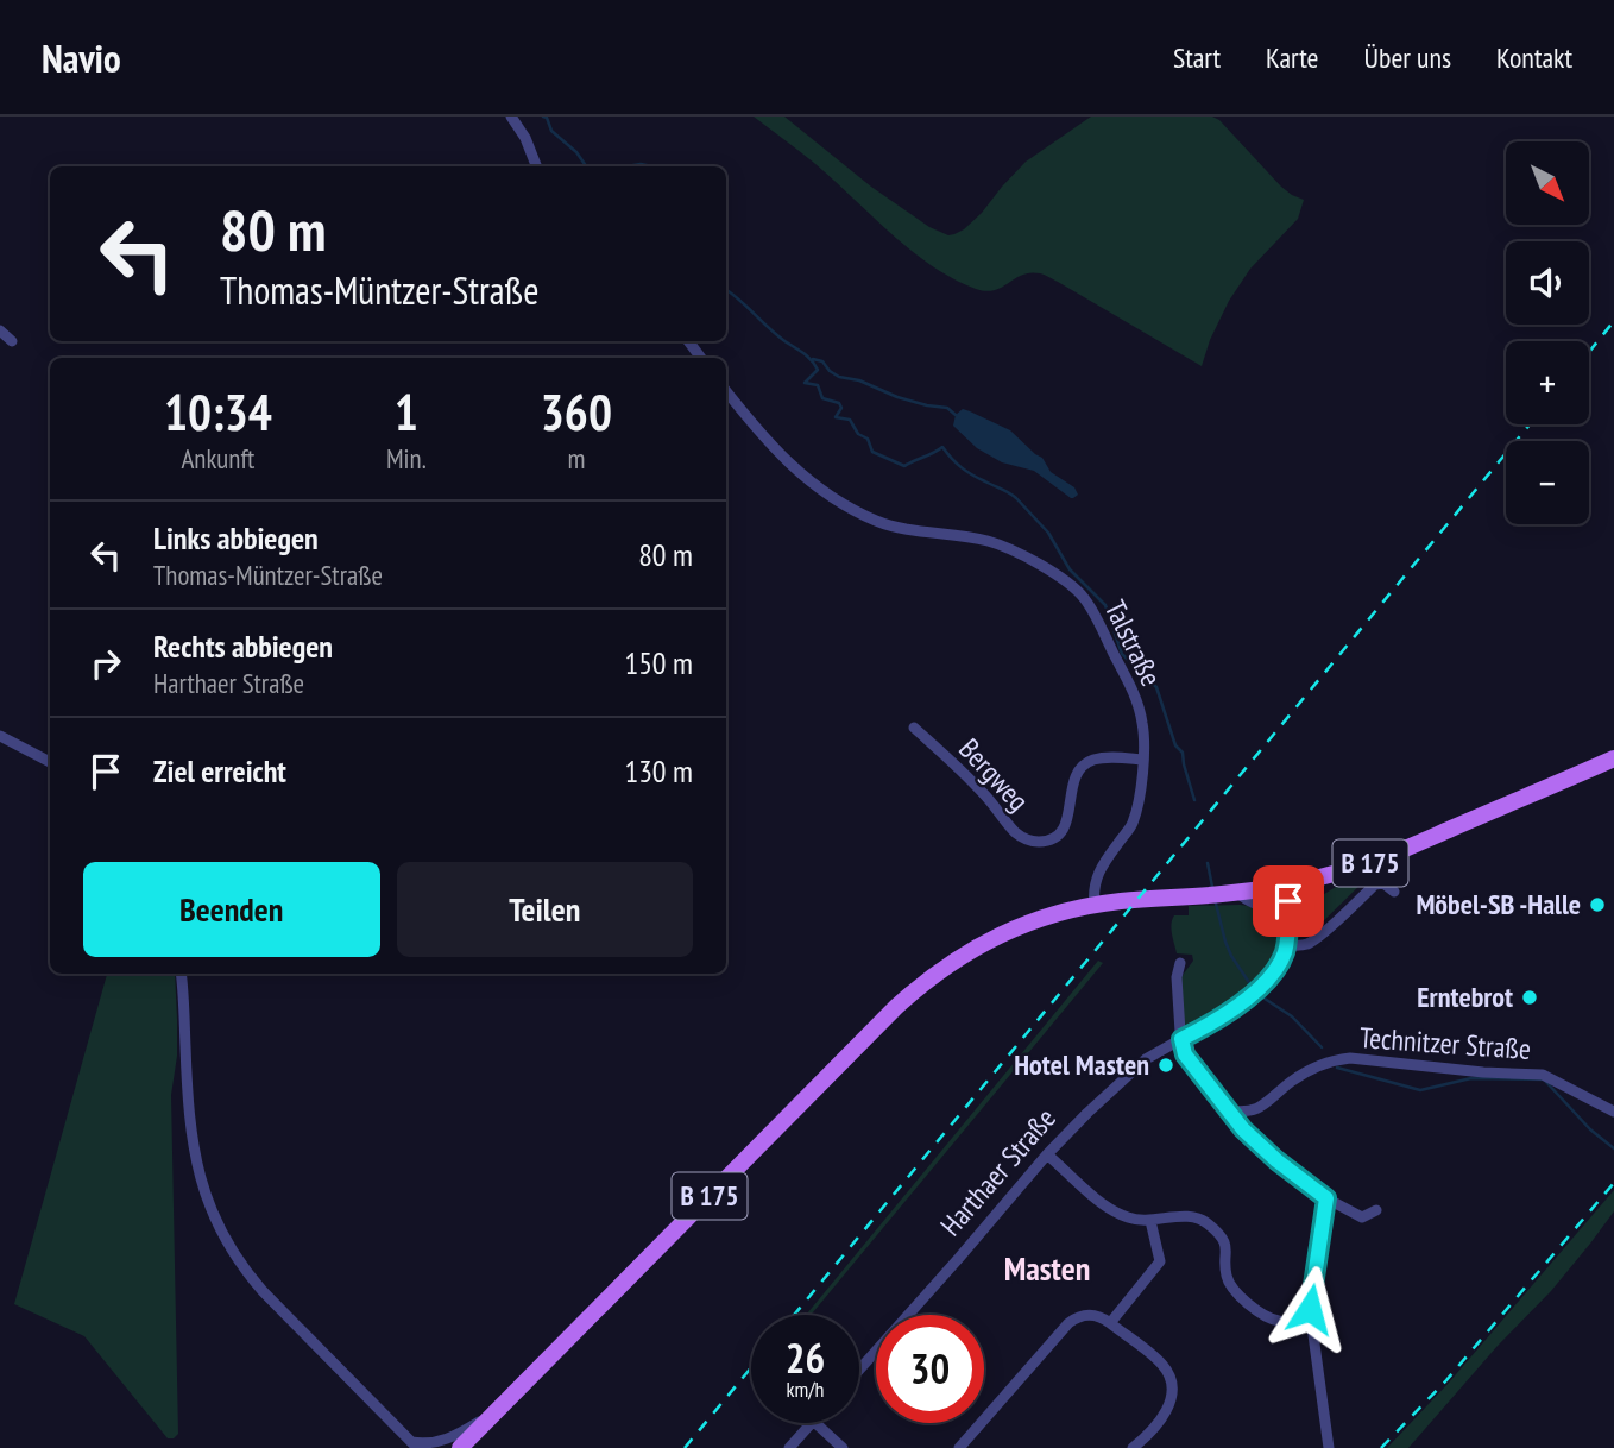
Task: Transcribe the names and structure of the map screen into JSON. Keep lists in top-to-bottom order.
{
  "streets": {
    "main road": ["B 175"],
    "street": [
      "Talstraße",
      "Bergweg",
      "Technitzer Straße",
      "Harthaer Straße"
    ]
  },
  "crossings": [
    ["Talstraße", "Bergweg"],
    ["Talstraße", "B 175"],
    ["B 175", "Harthaer Straße"]
  ],
  "districts": ["Masten"],
  "places": ["Möbel-SB -Halle", "Erntebrot", "Hotel Masten"],
  "north": "bottom right",
  "page": {
    "header": "Navio",
    "nav": [
      "Start",
      "Karte",
      "Über uns",
      "Kontakt"
    ],
    "map_buttons": ["+", "−"],
    "turn": ["80 m", "Thomas-Müntzer-Straße"],
    "eta": [
      "10:34",
      "Ankunft",
      "1",
      "Min.",
      "360",
      "m"
    ],
    "list": [
      {
        "name": "Links abbiegen",
        "note": "Thomas-Müntzer-Straße",
        "value": "80 m"
      },
      {
        "name": "Rechts abbiegen",
        "note": "Harthaer Straße",
        "value": "150 m"
      },
      {
        "name": "Ziel erreicht",
        "value": "130 m"
      }
    ],
    "buttons": ["Beenden", "Teilen"],
    "speed": "26 km/h",
    "limit": "30"
  }
}
